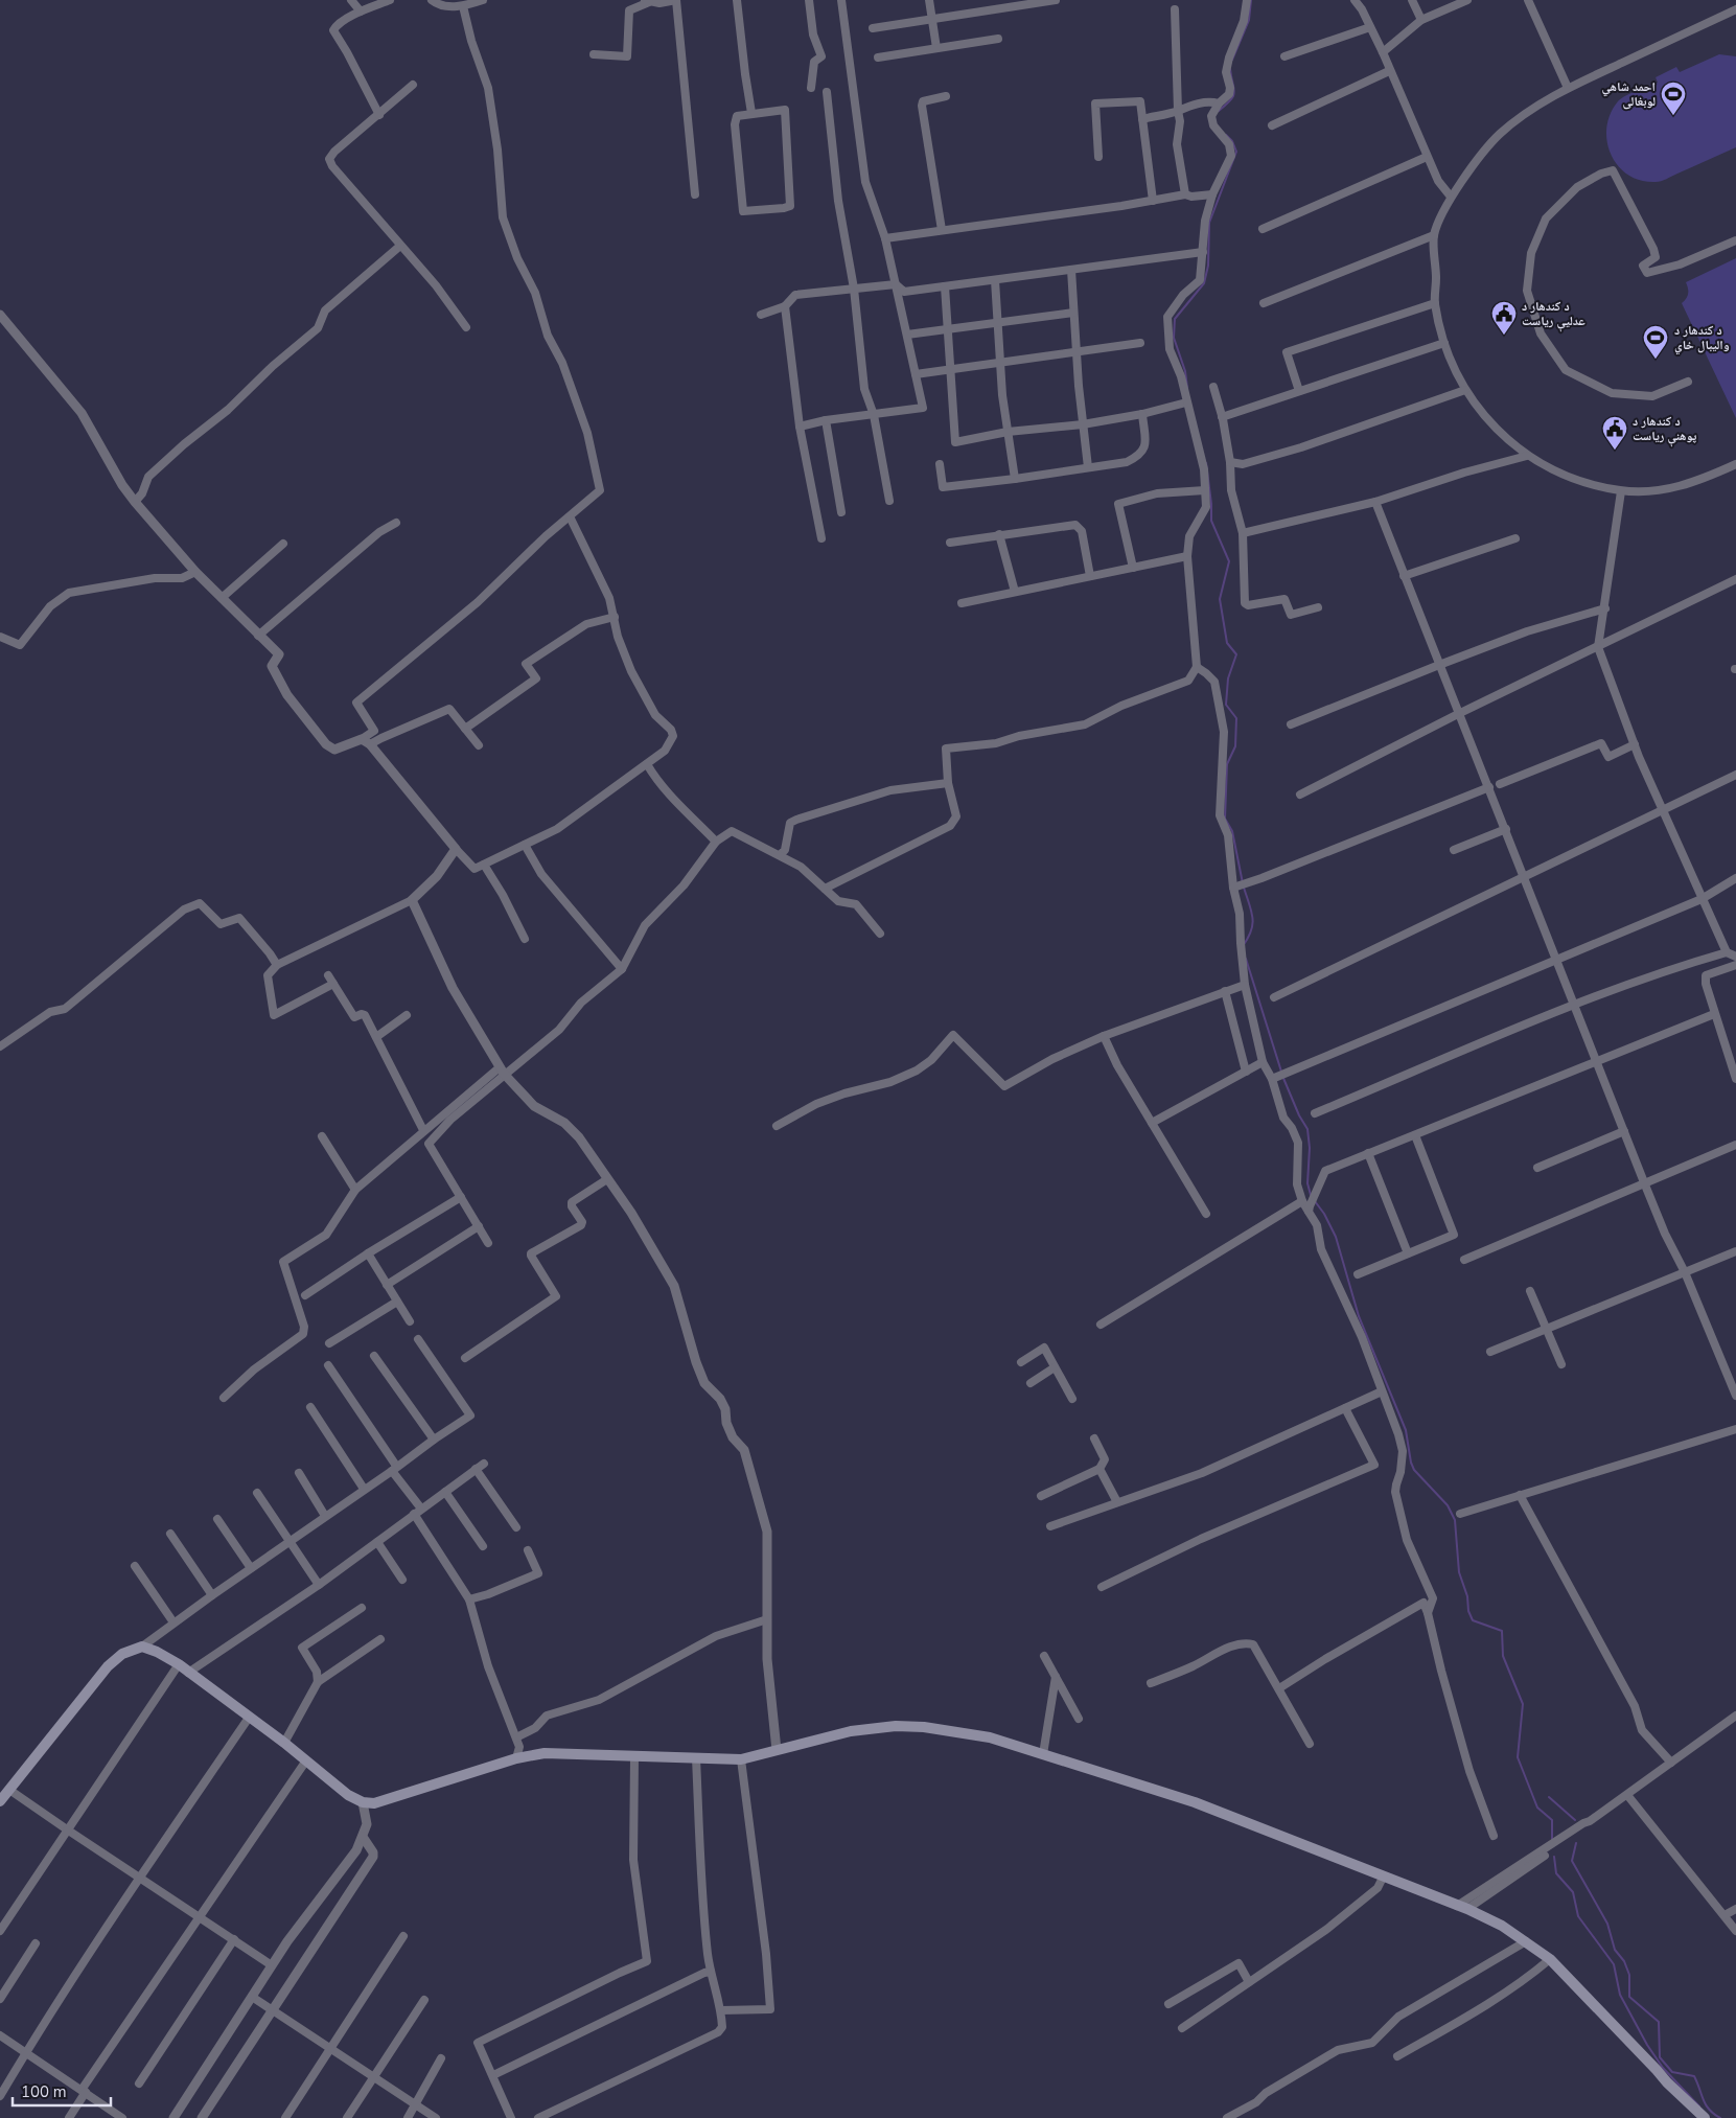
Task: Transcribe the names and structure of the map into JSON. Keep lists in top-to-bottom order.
{
  "places": {
    "sports": ["احمد شاهي لوبغالی", "د کندهار د واليبال ځاي"],
    "public building": ["د کندهار د عدلیې رياست", "د کندهار د پوهنې رياست"]
  },
  "scale_bar": "100 m"
}
